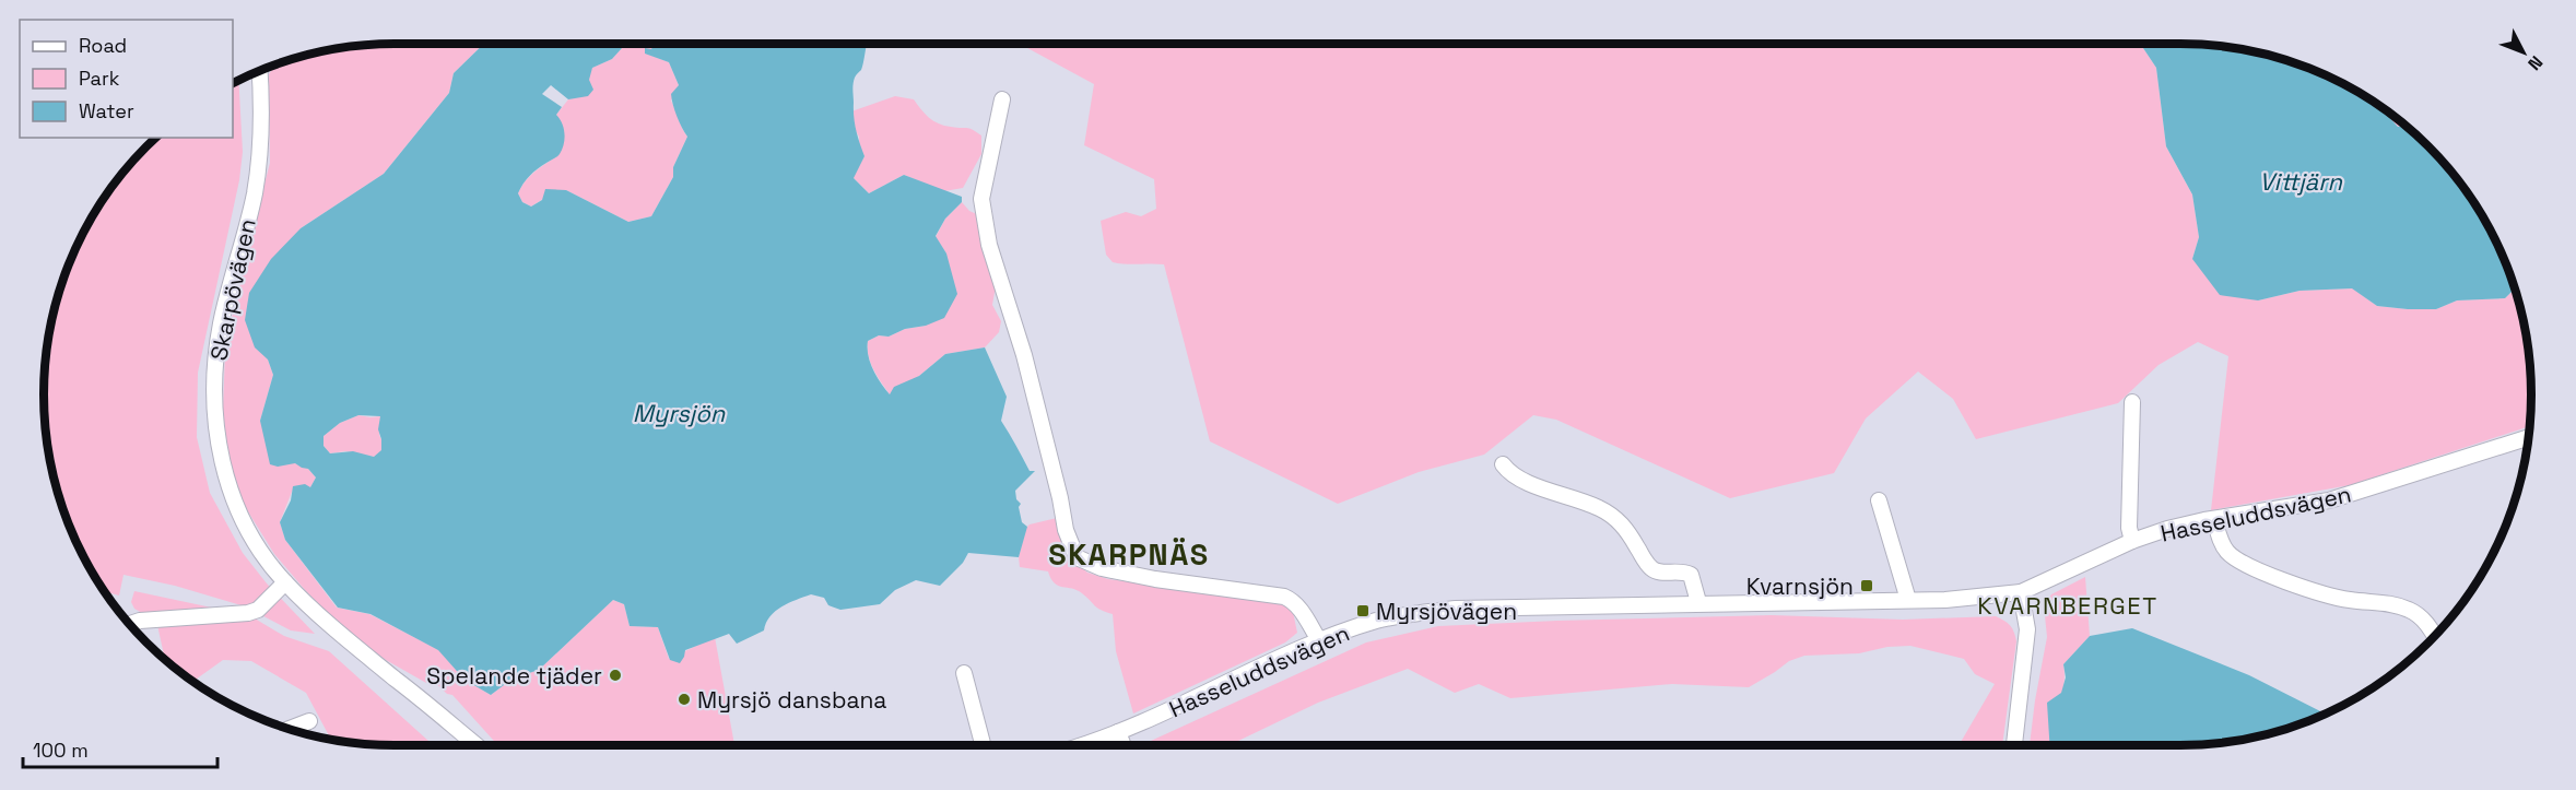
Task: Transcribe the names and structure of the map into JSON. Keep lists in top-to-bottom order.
{
  "streets": {
    "street": ["Skarpövägen", "Hasseluddsvägen"]
  },
  "districts": ["SKARPNÄS", "KVARNBERGET"],
  "water": ["Vittjärn", "Myrsjön"],
  "places": {
    "transit": ["Kvarnsjön", "Myrsjövägen"],
    "other": ["Spelande tjäder", "Myrsjö dansbana"]
  },
  "legend": ["Road", "Park", "Water"],
  "scale_bar": "100 m",
  "north": "bottom right"
}
